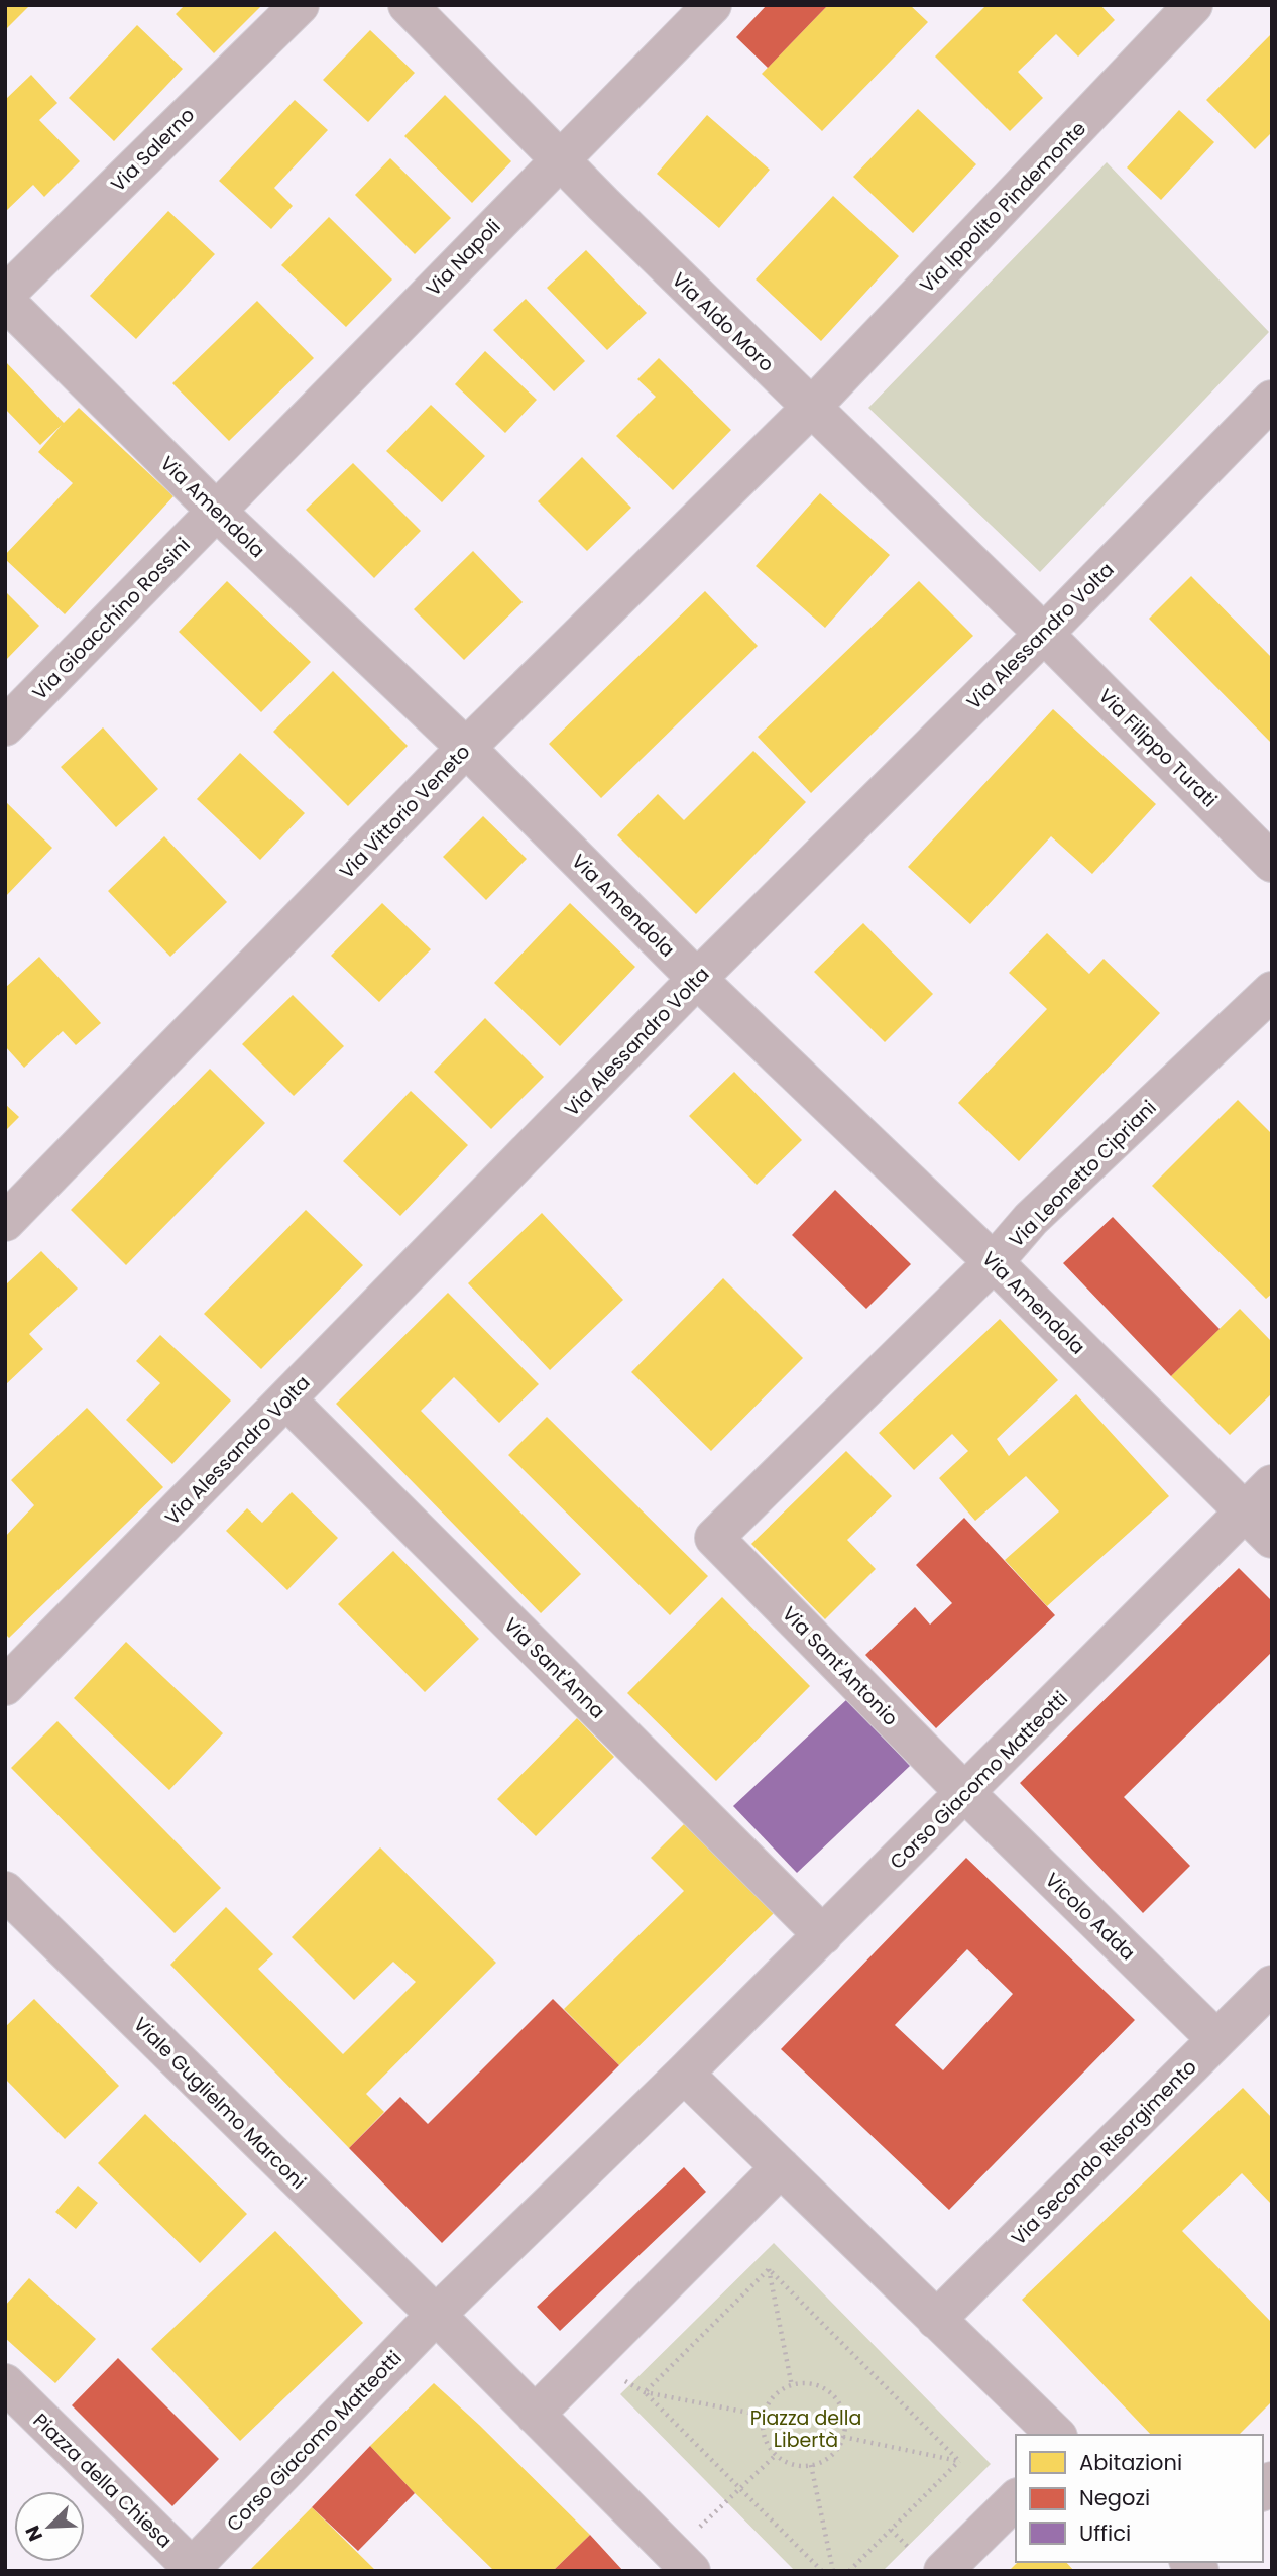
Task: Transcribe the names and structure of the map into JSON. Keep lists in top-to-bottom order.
{
  "streets": {
    "street": [
      "Via Salerno",
      "Via Ippolito Pindemonte",
      "Via Napoli",
      "Via Aldo Moro",
      "Via Amendola",
      "Via Gioacchino Rossini",
      "Via Alessandro Volta",
      "Via Filippo Turati",
      "Via Vittorio Veneto",
      "Via Leonetto Cipriani",
      "Via Sant'Antonio",
      "Via Sant'Anna",
      "Corso Giacomo Matteotti",
      "Vicolo Adda",
      "Viale Guglielmo Marconi",
      "Via Secondo Risorgimento",
      "Piazza della Chiesa"
    ]
  },
  "crossings": [
    ["Via Ippolito Pindemonte", "Via Aldo Moro"],
    ["Via Ippolito Pindemonte", "Via Vittorio Veneto"],
    ["Via Napoli", "Via Aldo Moro"],
    ["Via Napoli", "Via Amendola"],
    ["Via Napoli", "Via Gioacchino Rossini"],
    ["Via Aldo Moro", "Via Alessandro Volta"],
    ["Via Aldo Moro", "Via Filippo Turati"],
    ["Via Aldo Moro", "Via Vittorio Veneto"],
    ["Via Amendola", "Via Gioacchino Rossini"],
    ["Via Amendola", "Via Alessandro Volta"],
    ["Via Amendola", "Via Vittorio Veneto"],
    ["Via Amendola", "Via Leonetto Cipriani"],
    ["Via Amendola", "Corso Giacomo Matteotti"],
    ["Via Alessandro Volta", "Via Filippo Turati"],
    ["Via Alessandro Volta", "Via Sant'Anna"],
    ["Via Leonetto Cipriani", "Via Sant'Antonio"],
    ["Via Sant'Antonio", "Corso Giacomo Matteotti"],
    ["Via Sant'Antonio", "Vicolo Adda"],
    ["Via Sant'Anna", "Corso Giacomo Matteotti"],
    ["Corso Giacomo Matteotti", "Vicolo Adda"],
    ["Corso Giacomo Matteotti", "Viale Guglielmo Marconi"],
    ["Corso Giacomo Matteotti", "Piazza della Chiesa"],
    ["Vicolo Adda", "Via Secondo Risorgimento"]
  ],
  "parks": ["Piazza della Libertà"],
  "legend": ["Abitazioni", "Negozi", "Uffici"],
  "north": "bottom left"
}
